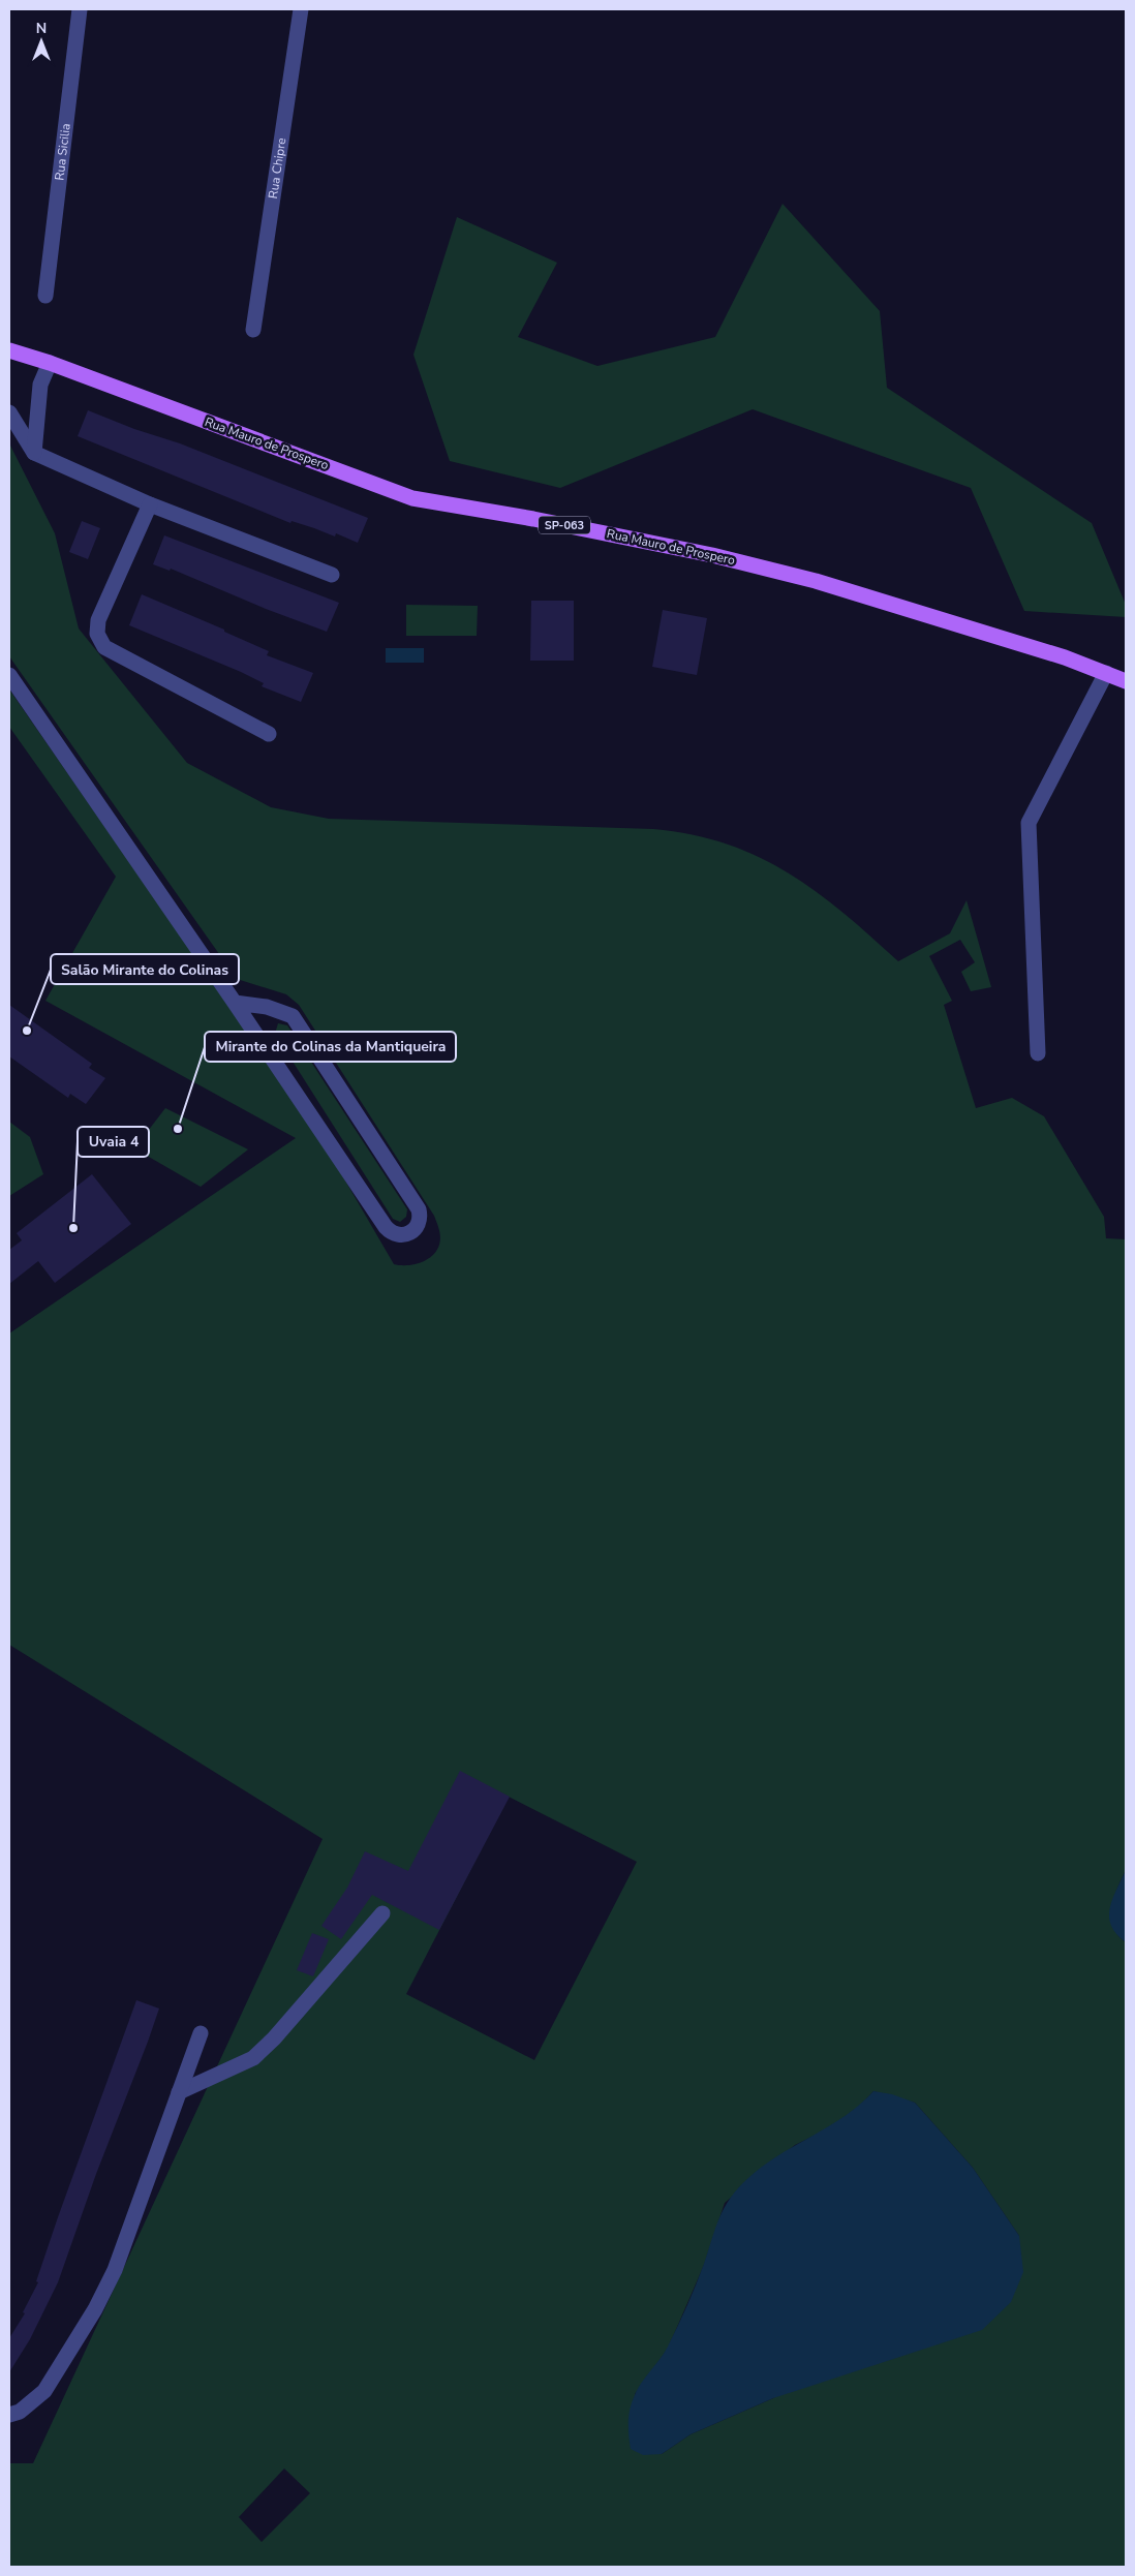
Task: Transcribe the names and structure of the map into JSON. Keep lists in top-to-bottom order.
{
  "streets": {
    "main road": ["Rua Mauro de Prospero", "SP-063"],
    "street": ["Rua Sicilia", "Rua Chipre"]
  },
  "places": ["Salão Mirante do Colinas", "Mirante do Colinas da Mantiqueira", "Uvaia 4"],
  "north": "top"
}
